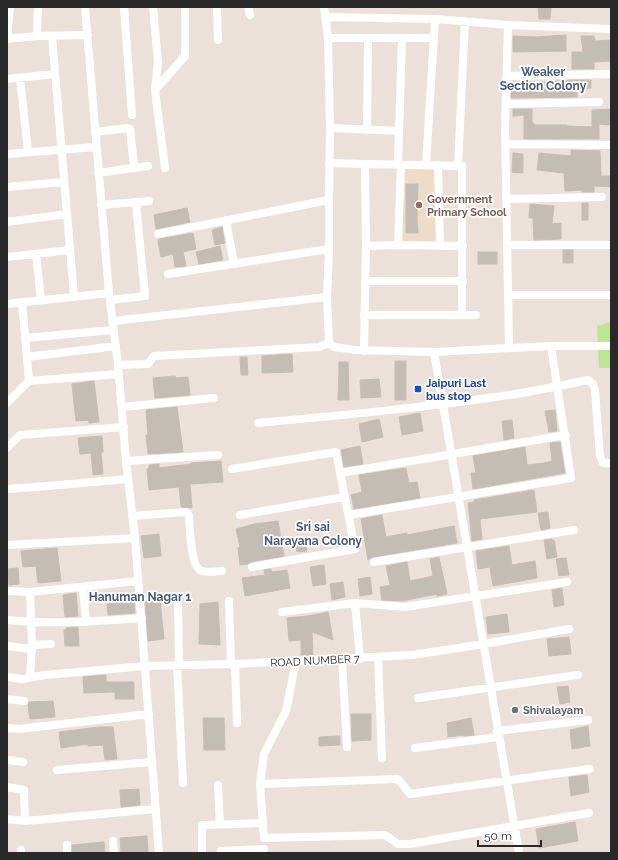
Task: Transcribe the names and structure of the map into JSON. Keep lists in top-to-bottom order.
{
  "streets": {
    "street": ["ROAD NUMBER 7"]
  },
  "districts": ["Weaker Section Colony", "Sri sai Narayana Colony", "Hanuman Nagar 1"],
  "places": {
    "other": ["Government Primary School", "Shivalayam"],
    "transit": ["Jaipuri Last bus stop"]
  },
  "scale_bar": "50 m"
}
